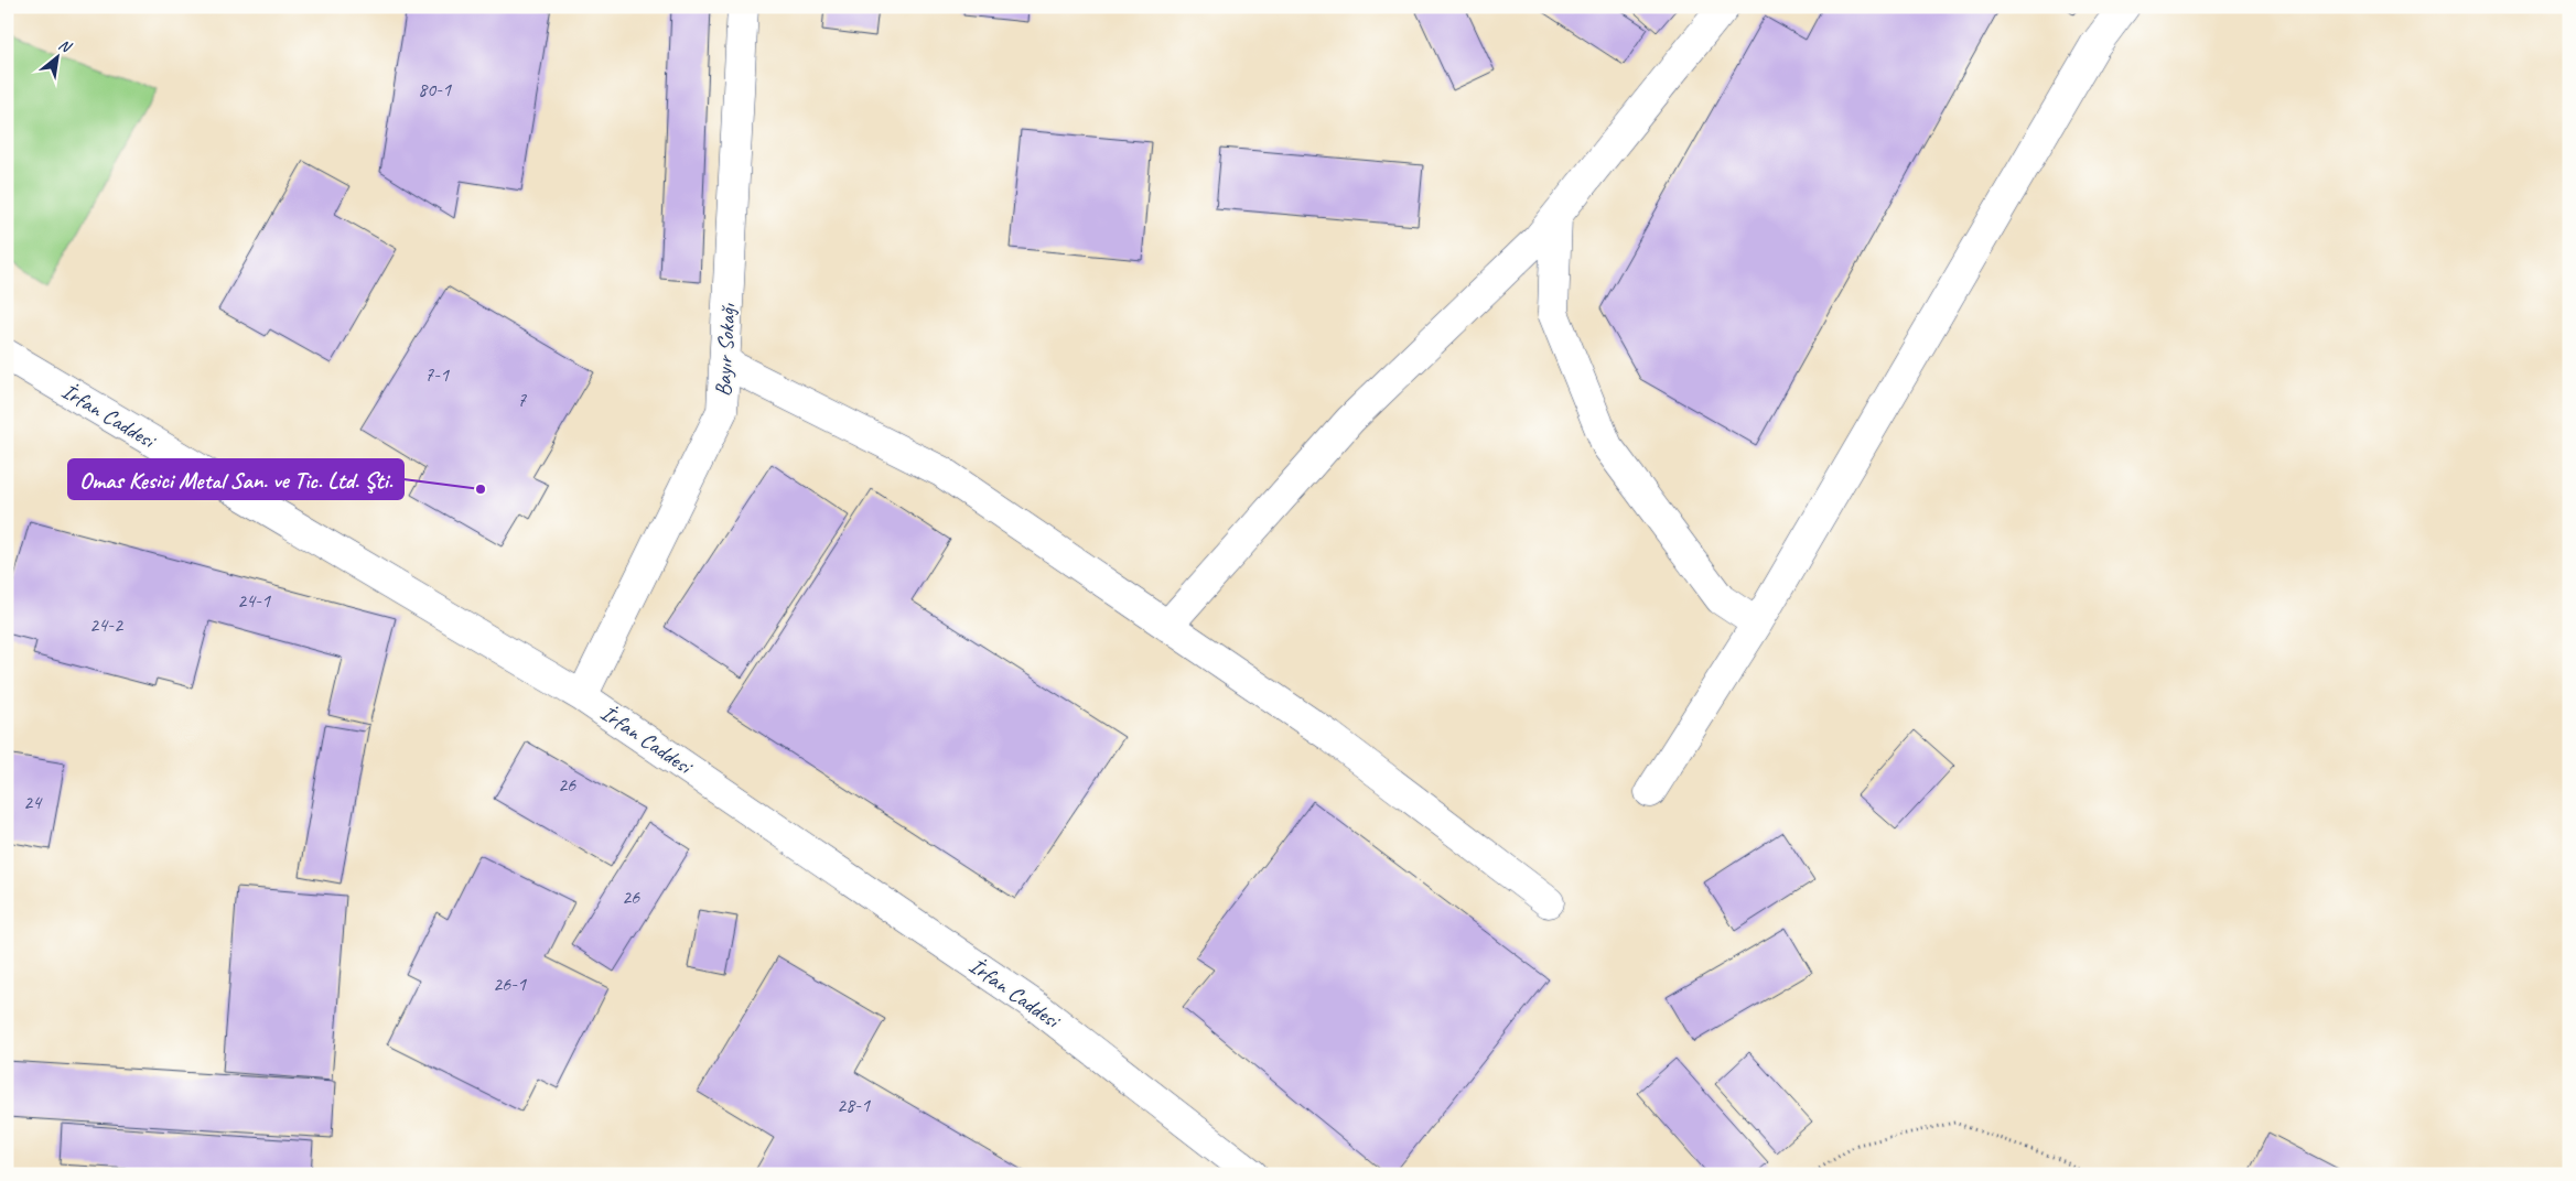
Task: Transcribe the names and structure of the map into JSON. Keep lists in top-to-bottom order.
{
  "streets": {
    "street": ["Bayır Sokağı", "İrfan Caddesi"]
  },
  "crossings": [
    ["Bayır Sokağı", "İrfan Caddesi"]
  ],
  "places": ["Omas Kesici Metal San. ve Tic. Ltd. Şti."],
  "house_numbers": [
    "80-1",
    "7-1",
    "7",
    "24-1",
    "24-2",
    "26",
    "24",
    "26",
    "26-1",
    "28-1"
  ],
  "north": "top right"
}
